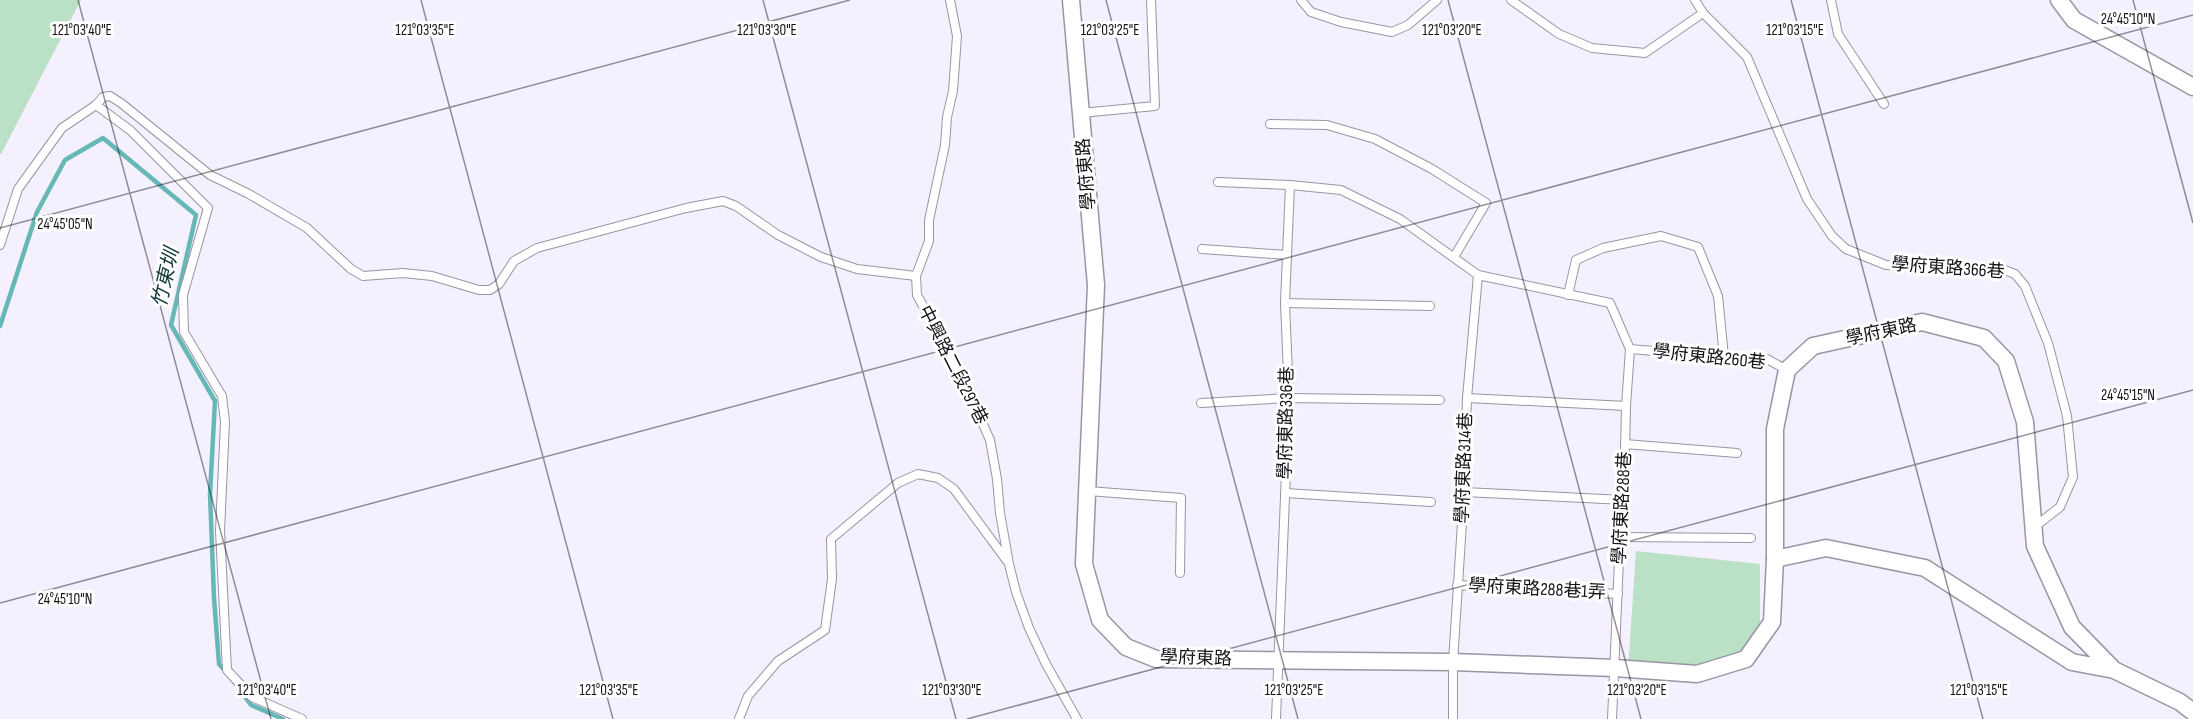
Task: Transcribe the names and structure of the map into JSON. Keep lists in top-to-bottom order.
{
  "streets": {
    "street": ["學府東路"],
    "lane": [
      "學府東路366巷",
      "學府東路260巷",
      "中興路二段297巷",
      "學府東路336巷",
      "學府東路314巷",
      "學府東路288巷",
      "學府東路288巷1弄"
    ]
  },
  "crossings": [
    ["學府東路", "學府東路366巷"],
    ["學府東路", "學府東路260巷"],
    ["學府東路", "學府東路336巷"],
    ["學府東路", "學府東路314巷"],
    ["學府東路", "學府東路288巷"],
    ["學府東路260巷", "學府東路288巷"],
    ["學府東路314巷", "學府東路288巷1弄"],
    ["學府東路288巷", "學府東路288巷1弄"]
  ],
  "water": ["竹東圳"],
  "coordinates": [
    "24°45'10\"N",
    "121°03'40\"E",
    "121°03'35\"E",
    "121°03'30\"E",
    "121°03'25\"E",
    "121°03'20\"E",
    "121°03'15\"E",
    "24°45'05\"N",
    "24°45'15\"N"
  ]
}
